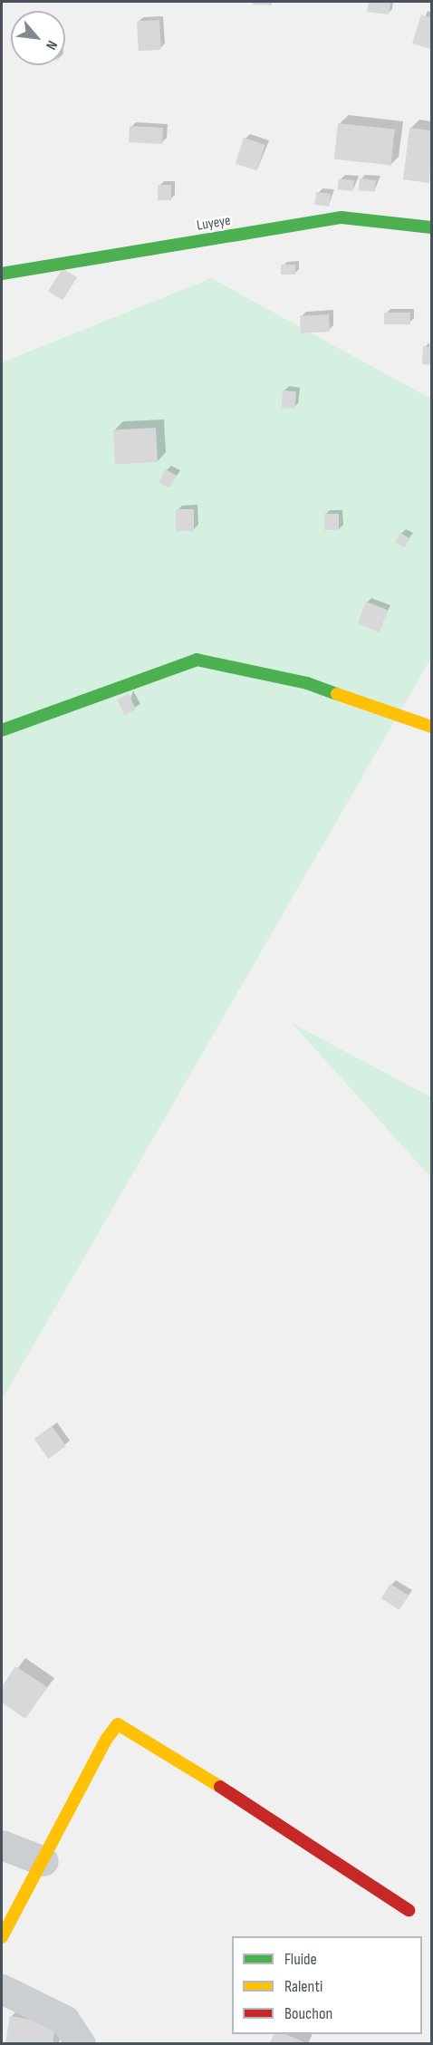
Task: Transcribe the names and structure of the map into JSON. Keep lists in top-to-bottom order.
{
  "streets": {
    "street": ["Luyeye"]
  },
  "legend": ["Fluide", "Ralenti", "Bouchon"],
  "north": "bottom right"
}
